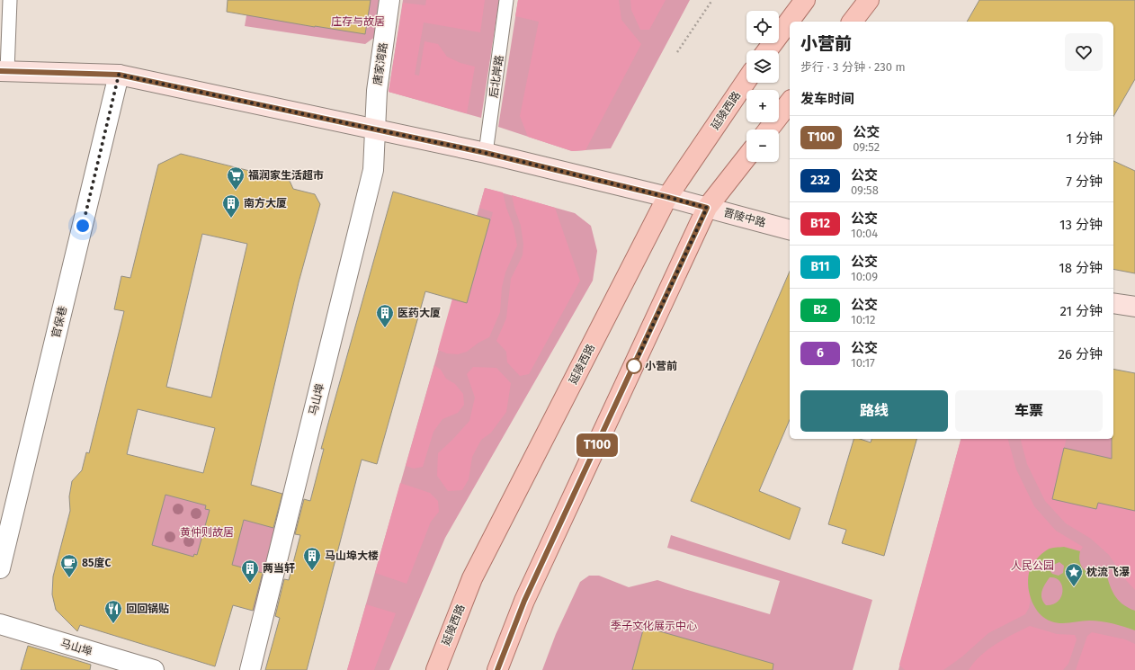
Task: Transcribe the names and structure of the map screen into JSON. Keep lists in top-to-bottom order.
{
  "streets": {
    "main road": ["延陵西路", "晋陵中路"],
    "street": ["唐家湾路", "官保巷", "马山埠"],
    "lane": ["后北岸路"]
  },
  "crossings": [
    ["唐家湾路", "晋陵中路"],
    ["唐家湾路", "马山埠"],
    ["后北岸路", "晋陵中路"],
    ["延陵西路", "晋陵中路"],
    ["晋陵中路", "官保巷"],
    ["晋陵中路", "马山埠"]
  ],
  "parks": [
    "庄存与故居",
    "黄仲则故居",
    "人民公园",
    "季子文化展示中心"
  ],
  "places": {
    "supermarket": ["福润家生活超市"],
    "building": [
      "南方大厦",
      "医药大厦",
      "马山埠大楼",
      "两当轩"
    ],
    "other": ["小营前"],
    "cafe": ["85度C"],
    "place": ["枕流飞瀑"],
    "restaurant": ["回回锅贴"]
  },
  "lines": ["bus line T100"],
  "page": {
    "on_map": "T100",
    "map_buttons": ["+", "−"],
    "heading": [
      ["小营前", "步行 · 3 分钟 · 230 m"],
      "发车时间"
    ],
    "list": [
      {
        "mark": "T100",
        "name": "公交",
        "note": "09:52",
        "value": "1 分钟"
      },
      {
        "mark": "232",
        "name": "公交",
        "note": "09:58",
        "value": "7 分钟"
      },
      {
        "mark": "B12",
        "name": "公交",
        "note": "10:04",
        "value": "13 分钟"
      },
      {
        "mark": "B11",
        "name": "公交",
        "note": "10:09",
        "value": "18 分钟"
      },
      {
        "mark": "B2",
        "name": "公交",
        "note": "10:12",
        "value": "21 分钟"
      },
      {
        "mark": "6",
        "name": "公交",
        "note": "10:17",
        "value": "26 分钟"
      }
    ],
    "buttons": ["路线", "车票"]
  }
}
